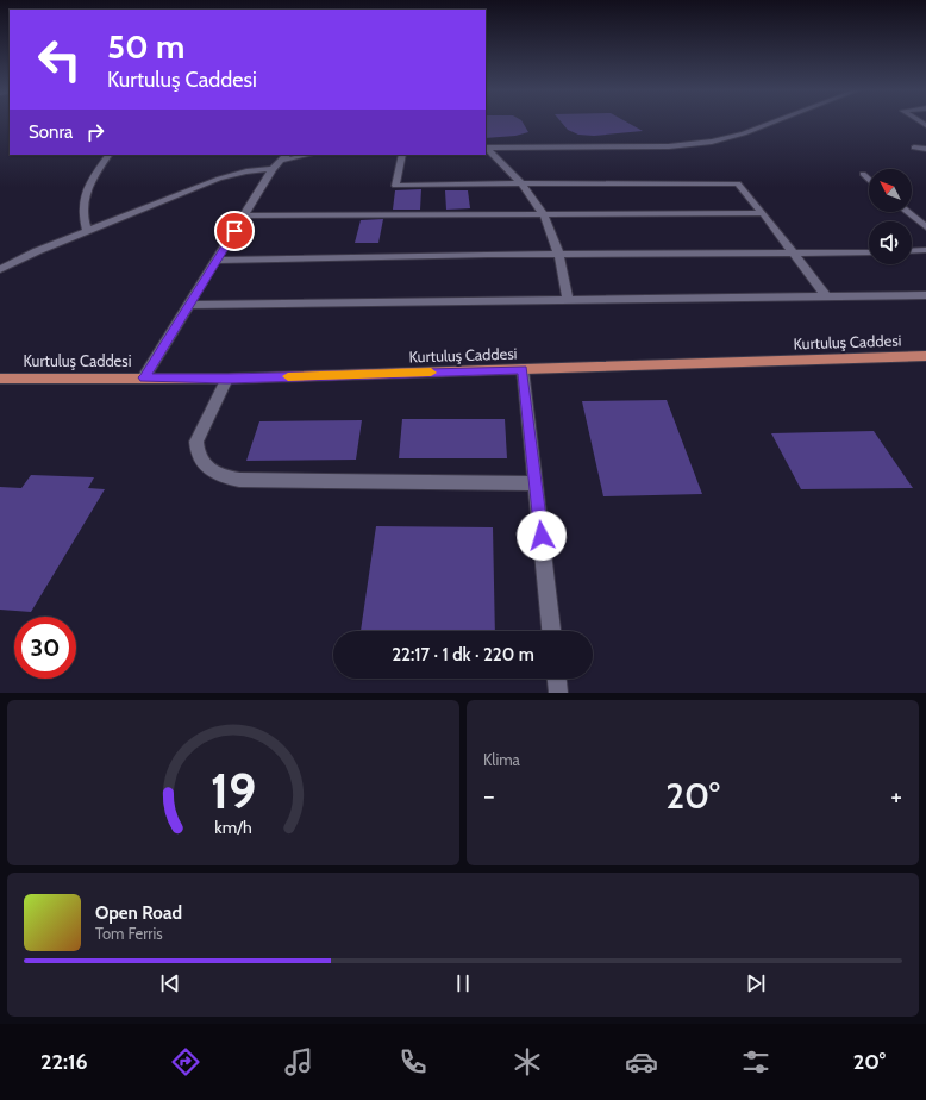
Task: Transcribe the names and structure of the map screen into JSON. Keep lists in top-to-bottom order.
{
  "streets": {
    "main road": ["Kurtuluş Caddesi"]
  },
  "north": "top left",
  "page": {
    "turn": ["50 m", "Kurtuluş Caddesi"],
    "then": "Sonra",
    "limit": "30",
    "trip": "22:17 · 1 dk · 220 m",
    "tile": "Klima",
    "heat": ["−", "20°", "+"],
    "song": ["Open Road", "Tom Ferris"],
    "tabs": ["22:16", "20°"],
    "gauge": ["19", "km/h"]
  }
}
